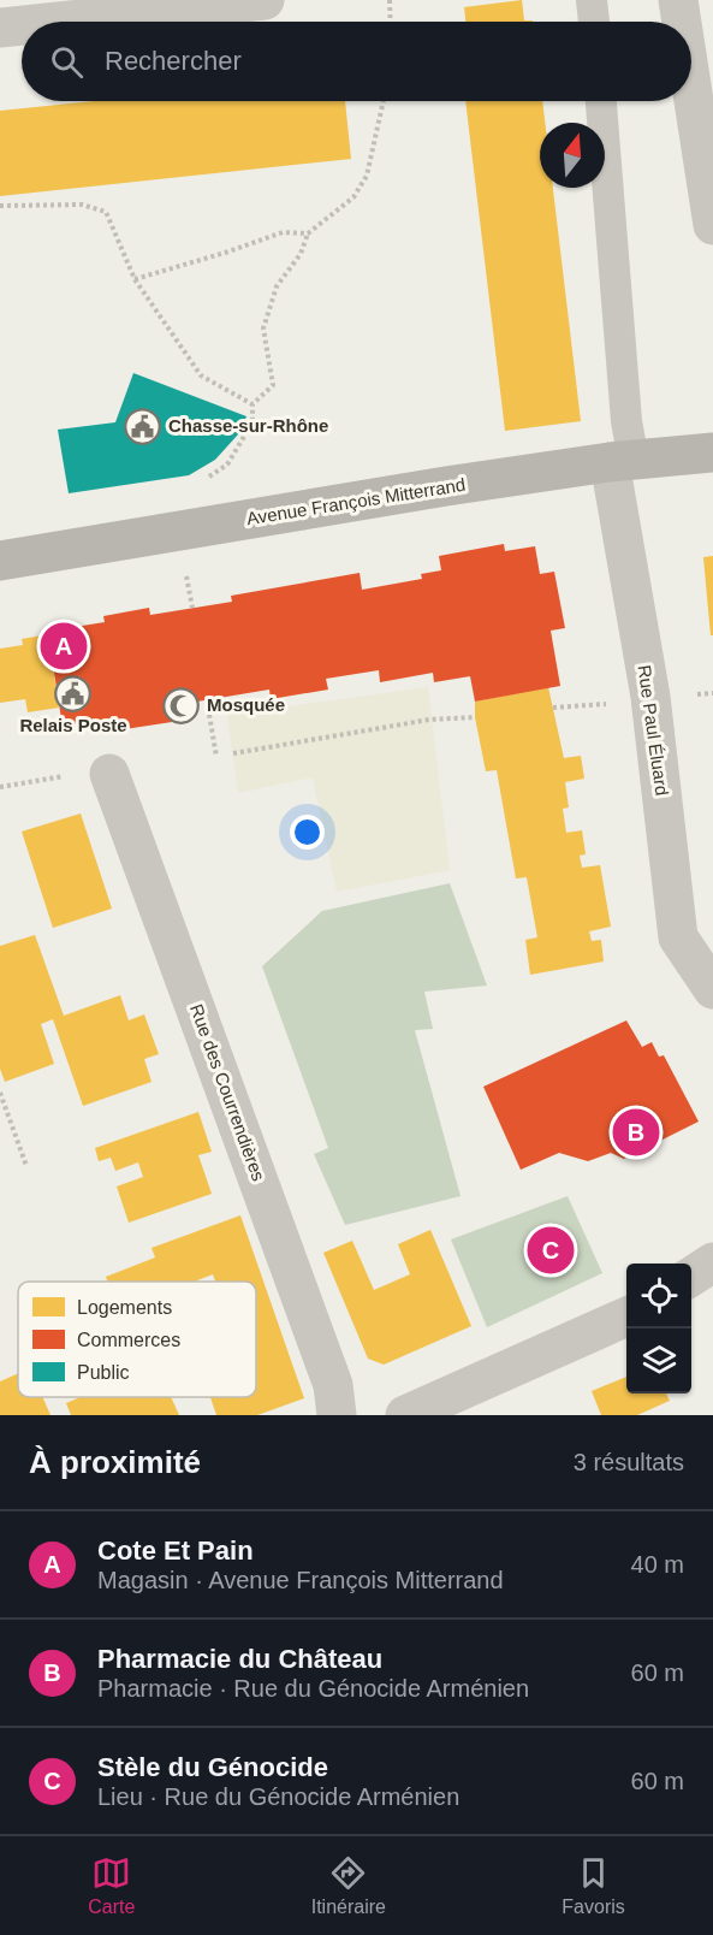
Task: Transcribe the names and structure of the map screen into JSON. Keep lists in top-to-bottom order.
{
  "streets": {
    "street": ["Avenue François Mitterrand", "Rue Paul Éluard", "Rue des Courrendières"]
  },
  "crossings": [
    ["Avenue François Mitterrand", "Rue Paul Éluard"]
  ],
  "places": {
    "public building": ["Chasse-sur-Rhône", "Relais Poste"],
    "mosque": ["Mosquée"]
  },
  "legend": ["Logements", "Commerces", "Public"],
  "north": "top",
  "page": {
    "search": "Rechercher",
    "pins": ["A", "B", "C"],
    "heading": ["À proximité", "3 résultats"],
    "list": [
      {
        "mark": "A",
        "name": "Cote Et Pain",
        "note": "Magasin · Avenue François Mitterrand",
        "value": "40 m"
      },
      {
        "mark": "B",
        "name": "Pharmacie du Château",
        "note": "Pharmacie · Rue du Génocide Arménien",
        "value": "60 m"
      },
      {
        "mark": "C",
        "name": "Stèle du Génocide",
        "note": "Lieu · Rue du Génocide Arménien",
        "value": "60 m"
      }
    ],
    "nav": ["Carte", "Itinéraire", "Favoris"]
  }
}
